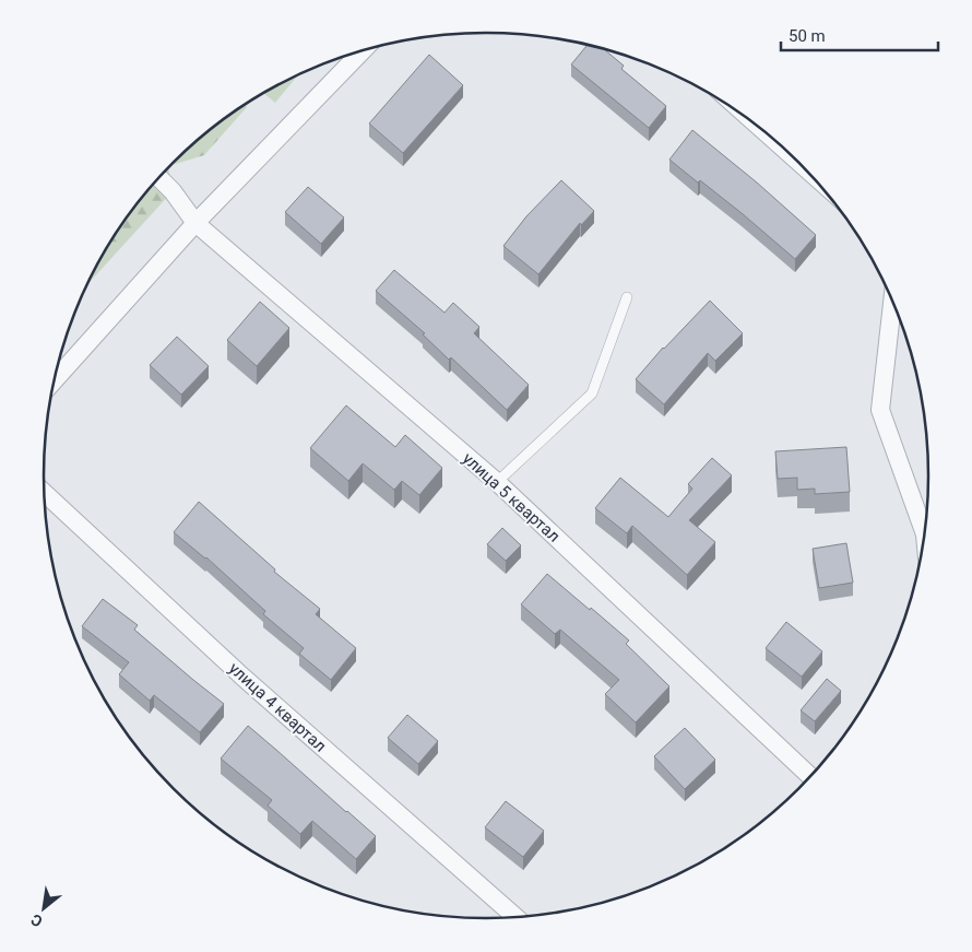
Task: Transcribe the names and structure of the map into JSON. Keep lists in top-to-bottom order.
{
  "streets": {
    "street": ["улица 5 квартал", "улица 4 квартал"]
  },
  "scale_bar": "50 m",
  "north": "bottom left"
}
